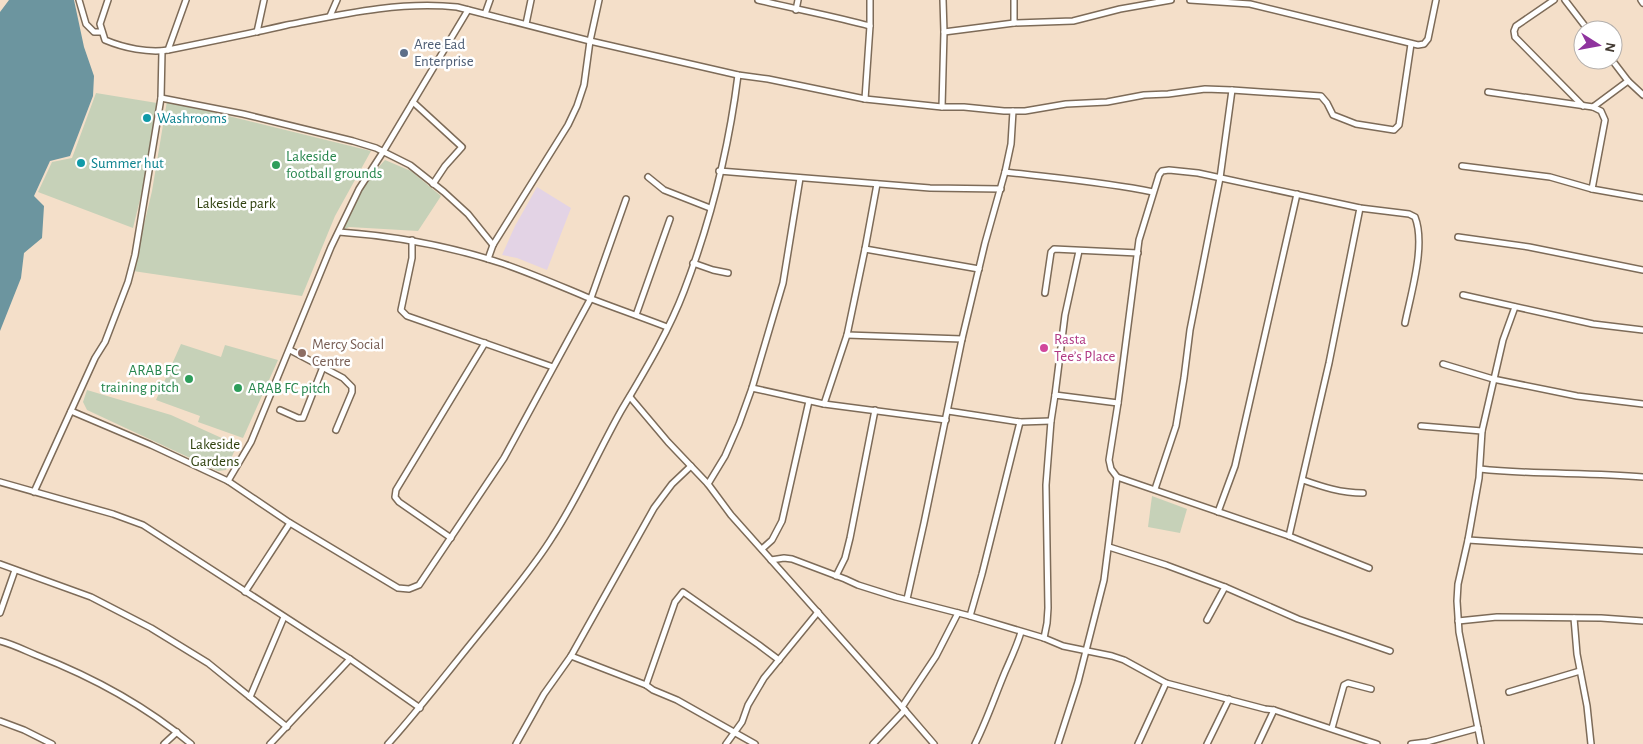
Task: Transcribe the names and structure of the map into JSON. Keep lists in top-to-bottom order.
{
  "parks": ["Lakeside park", "Lakeside Gardens"],
  "places": [
    "Aree Ead Enterprise",
    "Washrooms",
    "Summer hut",
    "Lakeside football grounds",
    "Rasta Tee’s Place",
    "Mercy Social Centre",
    "ARAB FC training pitch",
    "ARAB FC pitch"
  ],
  "north": "right"
}
